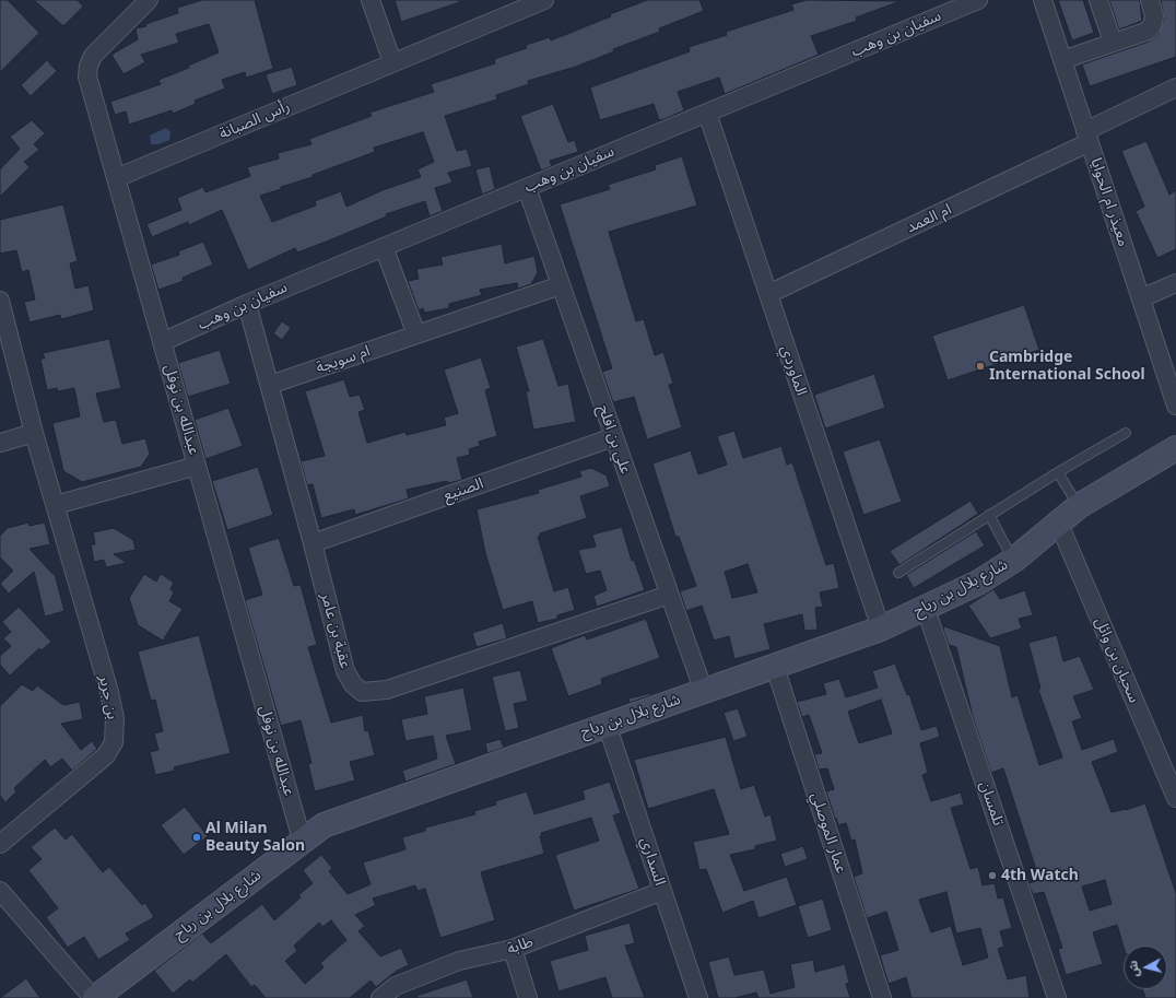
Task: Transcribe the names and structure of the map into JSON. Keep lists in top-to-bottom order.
{
  "streets": {
    "street": [
      "سفيان بن وهب",
      "رأس الصبانة",
      "معيذر ام الحوايا",
      "ام العمد",
      "ام سويجة",
      "الماوردي",
      "عبدالله بن نوفل",
      "علي بن افلح",
      "الصنيع",
      "شارع بلال بن رباح",
      "عقبة بن عامر",
      "سحبان بن وائل",
      "بن جرير",
      "تلمسان",
      "عمار الموصلي",
      "السداري",
      "طابة"
    ]
  },
  "crossings": [
    ["سفيان بن وهب", "الماوردي"],
    ["سفيان بن وهب", "عبدالله بن نوفل"],
    ["سفيان بن وهب", "علي بن افلح"],
    ["سفيان بن وهب", "عقبة بن عامر"],
    ["رأس الصبانة", "عبدالله بن نوفل"],
    ["معيذر ام الحوايا", "ام العمد"],
    ["ام العمد", "الماوردي"],
    ["ام سويجة", "علي بن افلح"],
    ["ام سويجة", "عقبة بن عامر"],
    ["الماوردي", "شارع بلال بن رباح"],
    ["عبدالله بن نوفل", "شارع بلال بن رباح"],
    ["علي بن افلح", "الصنيع"],
    ["علي بن افلح", "شارع بلال بن رباح"],
    ["علي بن افلح", "عقبة بن عامر"],
    ["الصنيع", "عقبة بن عامر"],
    ["شارع بلال بن رباح", "سحبان بن وائل"],
    ["شارع بلال بن رباح", "تلمسان"],
    ["شارع بلال بن رباح", "عمار الموصلي"],
    ["شارع بلال بن رباح", "السداري"],
    ["السداري", "طابة"]
  ],
  "places": ["Cambridge International School", "Al Milan Beauty Salon", "4th Watch"],
  "north": "left"
}
